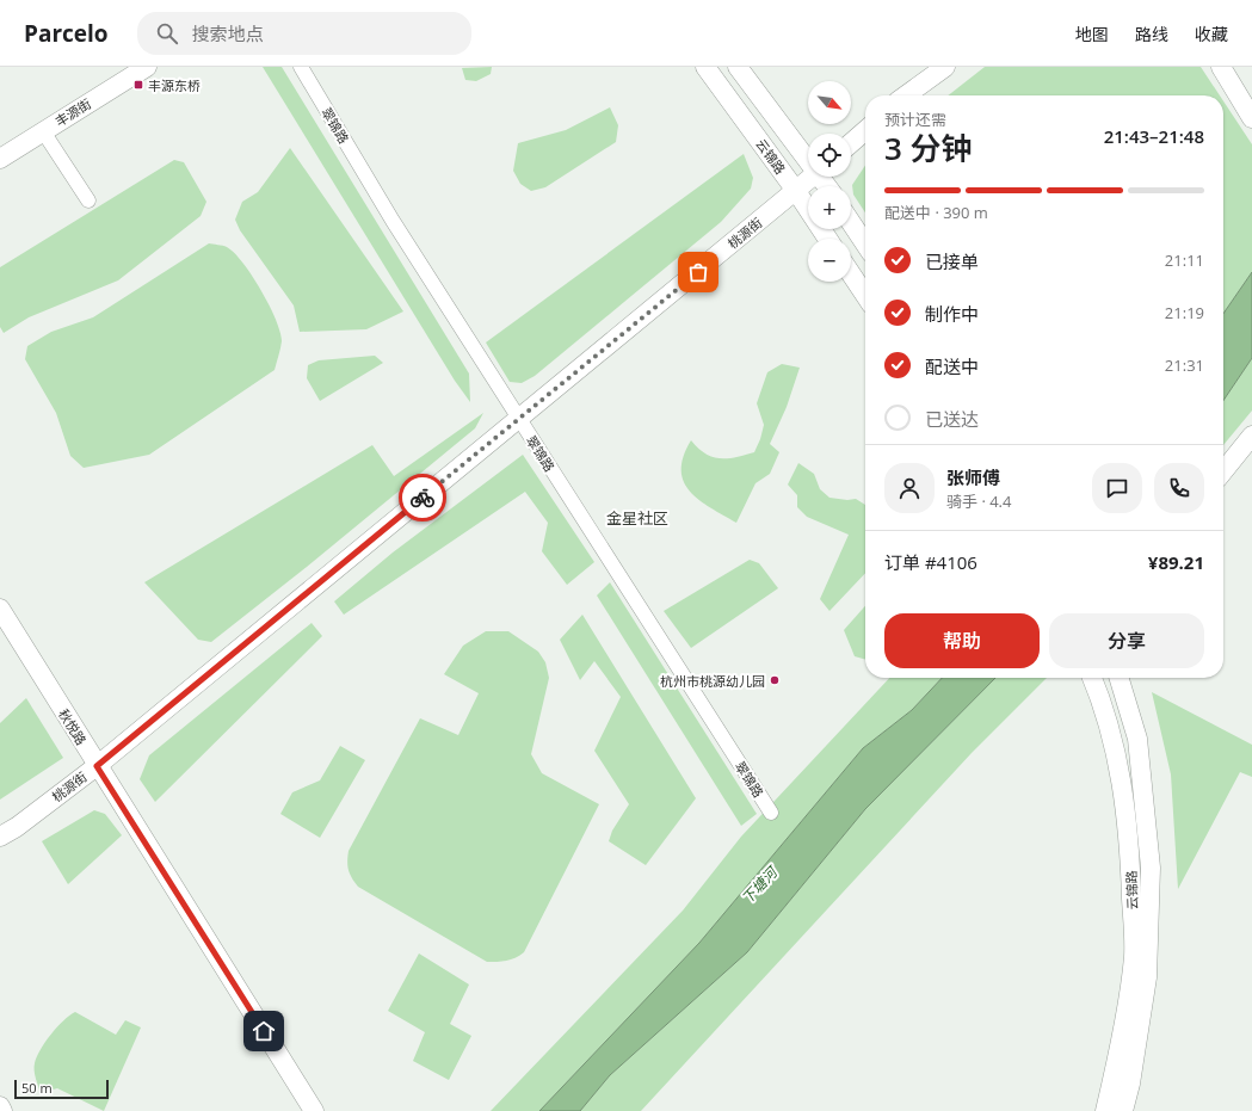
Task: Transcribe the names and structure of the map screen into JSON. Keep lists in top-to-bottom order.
{
  "streets": {
    "street": [
      "丰源街",
      "翠锦路",
      "云锦路",
      "桃源街",
      "秋悦路"
    ]
  },
  "crossings": [
    ["翠锦路", "桃源街"],
    ["云锦路", "桃源街"],
    ["桃源街", "秋悦路"]
  ],
  "districts": ["金星社区"],
  "water": ["下塘河"],
  "places": {
    "transit": ["丰源东桥"],
    "other": ["杭州市桃源幼儿园"]
  },
  "scale_bar": "50 m",
  "north": "bottom right",
  "page": {
    "header": "Parcelo",
    "search": "搜索地点",
    "nav": ["地图", "路线", "收藏"],
    "map_buttons": ["+", "−"],
    "heading": ["3 分钟", "预计还需", "21:43–21:48"],
    "panel": [
      "张师傅",
      "骑手 · 4.4",
      "订单 #4106",
      "¥89.21"
    ],
    "bar": "配送中 · 390 m",
    "list": [
      ["已接单", "21:11"],
      ["制作中", "21:19"],
      ["配送中", "21:31"],
      "已送达"
    ],
    "buttons": ["帮助", "分享"],
    "scale": "50 m"
  }
}
